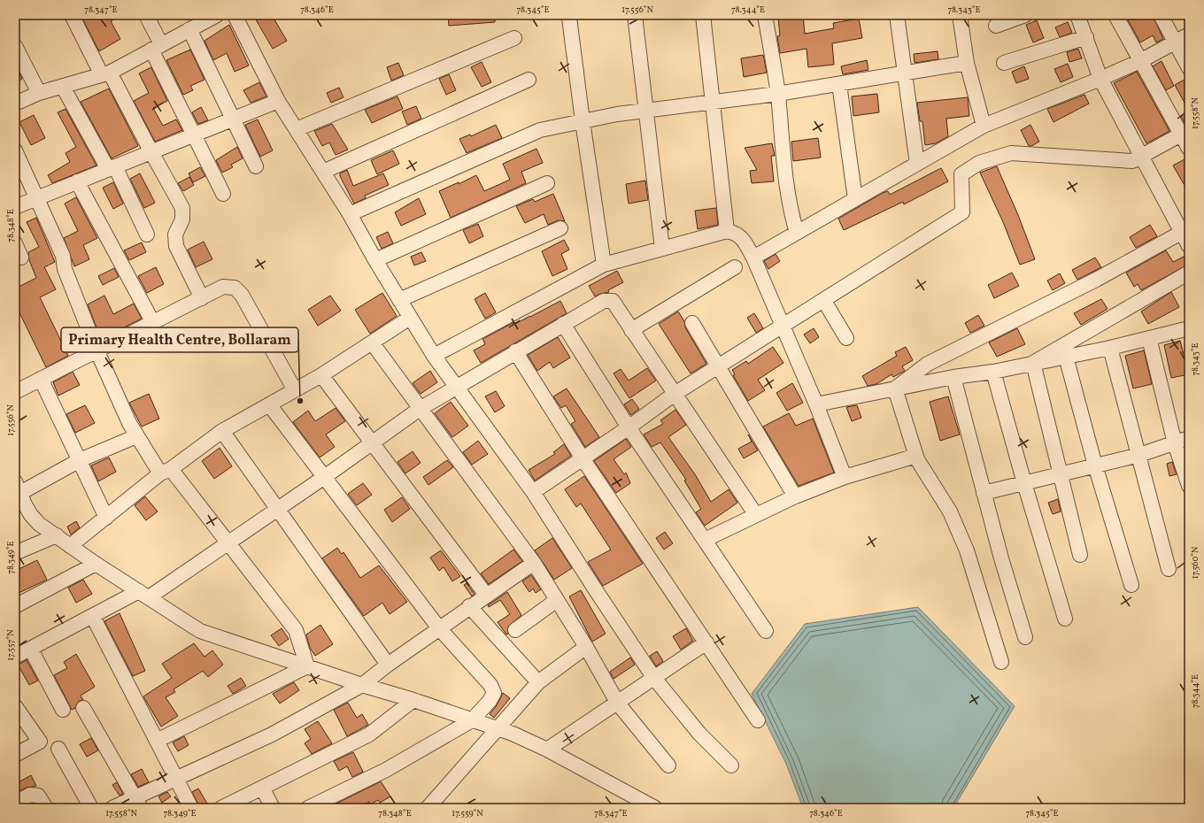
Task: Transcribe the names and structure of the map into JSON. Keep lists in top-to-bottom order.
{
  "places": ["Primary Health Centre, Bollaram"],
  "coordinates": [
    "78.347°E",
    "78.346°E",
    "78.345°E",
    "17.556°N",
    "78.344°E",
    "78.343°E",
    "17.558°N",
    "78.348°E",
    "78.349°E",
    "17.560°N",
    "17.557°N",
    "17.559°N"
  ]
}
